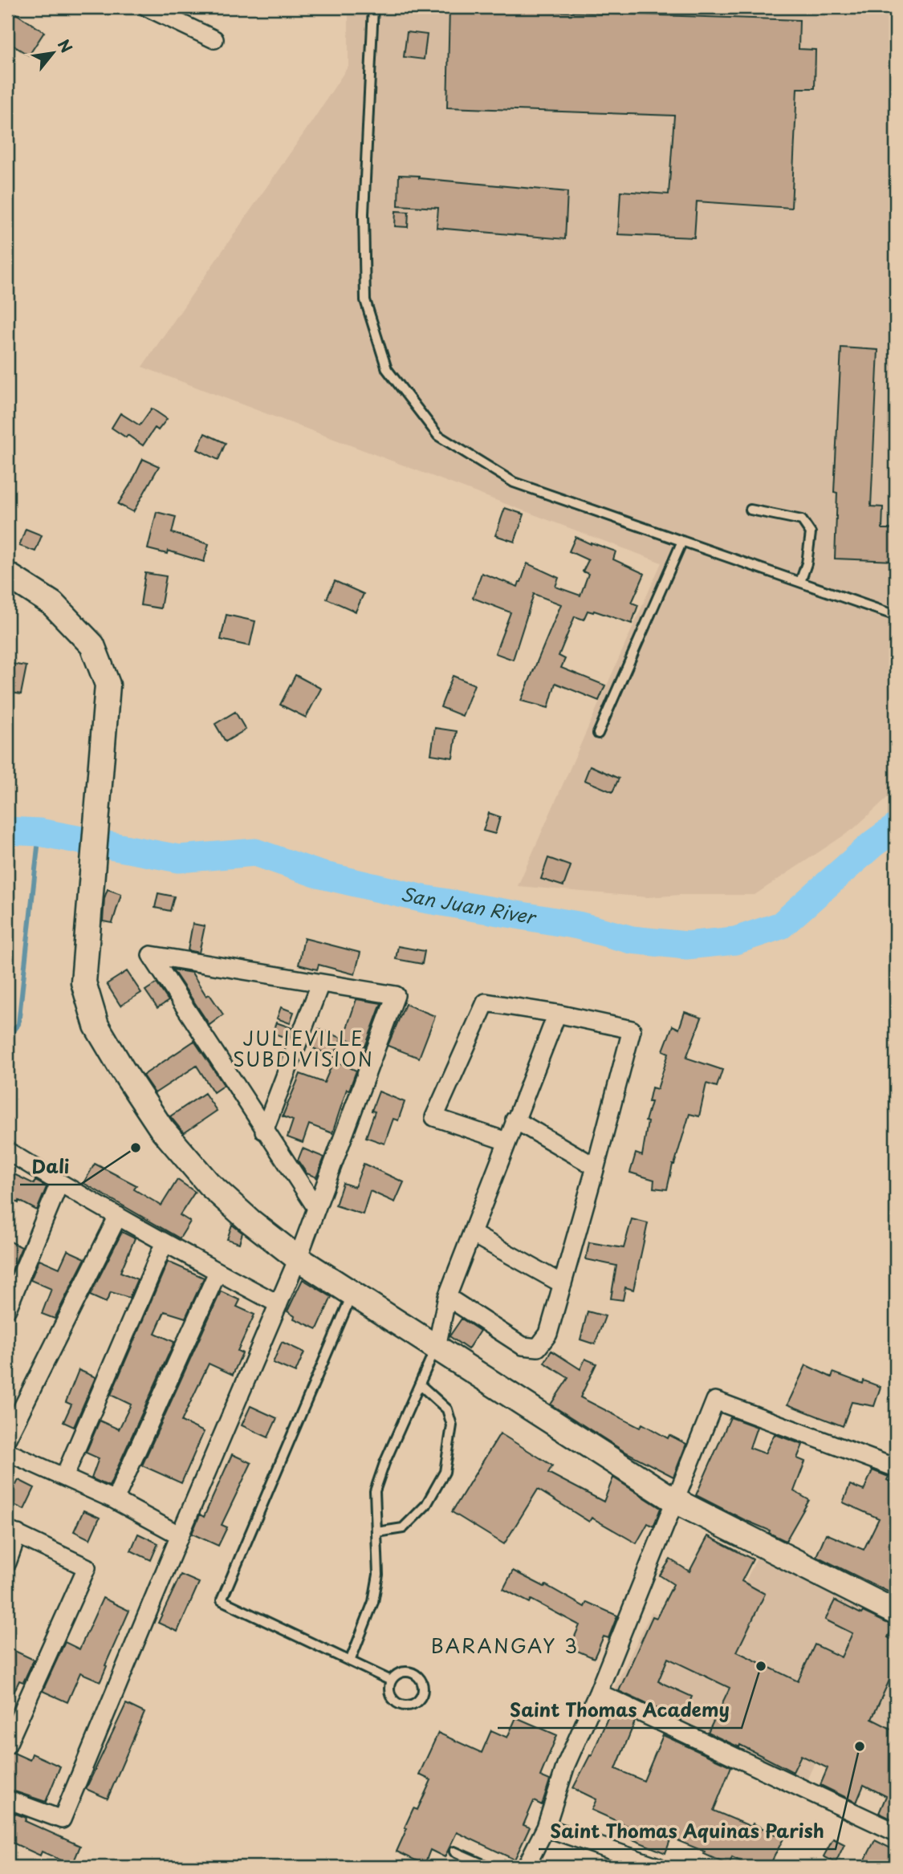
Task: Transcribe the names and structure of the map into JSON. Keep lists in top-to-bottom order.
{
  "districts": ["JULIEVILLE SUBDIVISION", "BARANGAY 3"],
  "water": ["San Juan River"],
  "places": ["Dali", "Saint Thomas Academy", "Saint Thomas Aquinas Parish"],
  "north": "top right"
}
